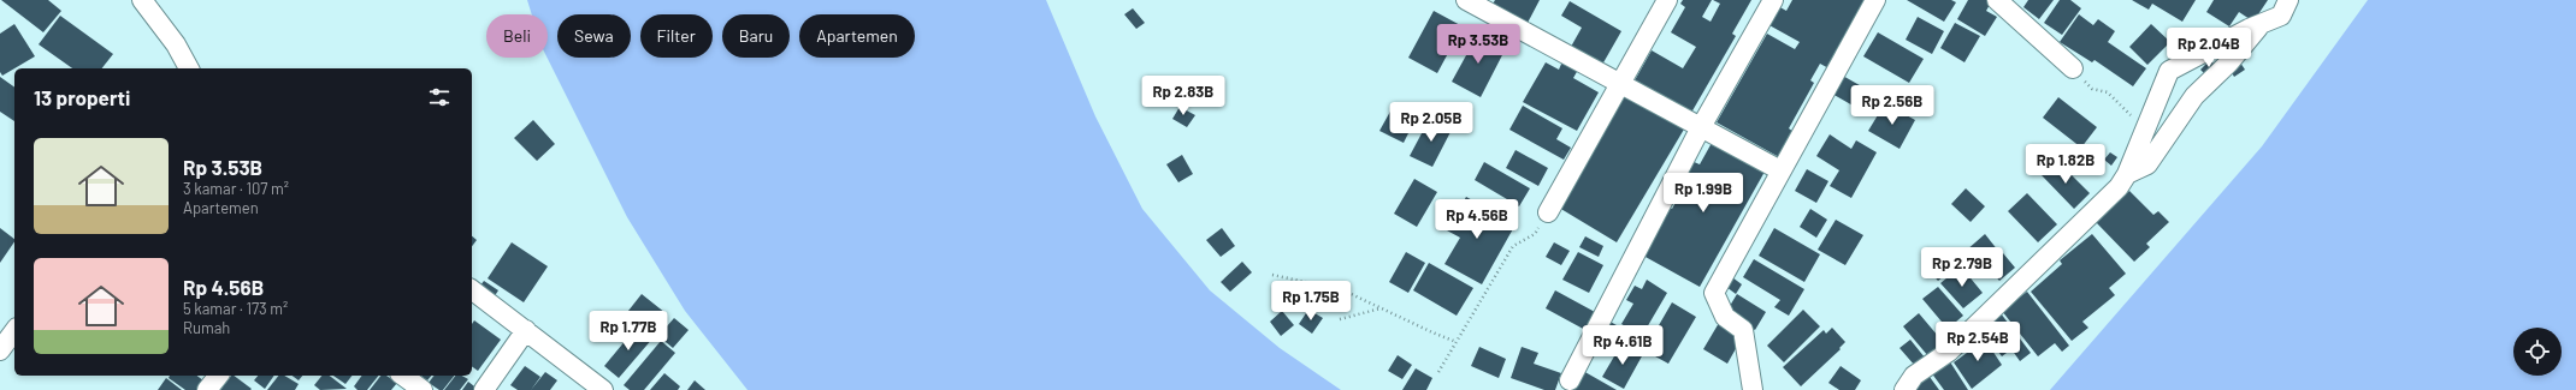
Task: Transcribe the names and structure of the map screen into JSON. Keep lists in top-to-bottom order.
{
  "page": {
    "chip": [
      "Beli",
      "Sewa",
      "Filter",
      "Baru",
      "Apartemen"
    ],
    "price": [
      "Rp 3.53B",
      "Rp 2.04B",
      "Rp 2.83B",
      "Rp 2.56B",
      "Rp 2.05B",
      "Rp 1.82B",
      "Rp 1.99B",
      "Rp 4.56B",
      "Rp 2.79B",
      "Rp 1.75B",
      "Rp 1.77B",
      "Rp 2.54B",
      "Rp 4.61B"
    ],
    "heading": "13 properti",
    "list": [
      {
        "name": "Rp 3.53B",
        "note": "3 kamar · 107 m² · Apartemen"
      },
      {
        "name": "Rp 4.56B",
        "note": "5 kamar · 173 m² · Rumah"
      }
    ]
  }
}
